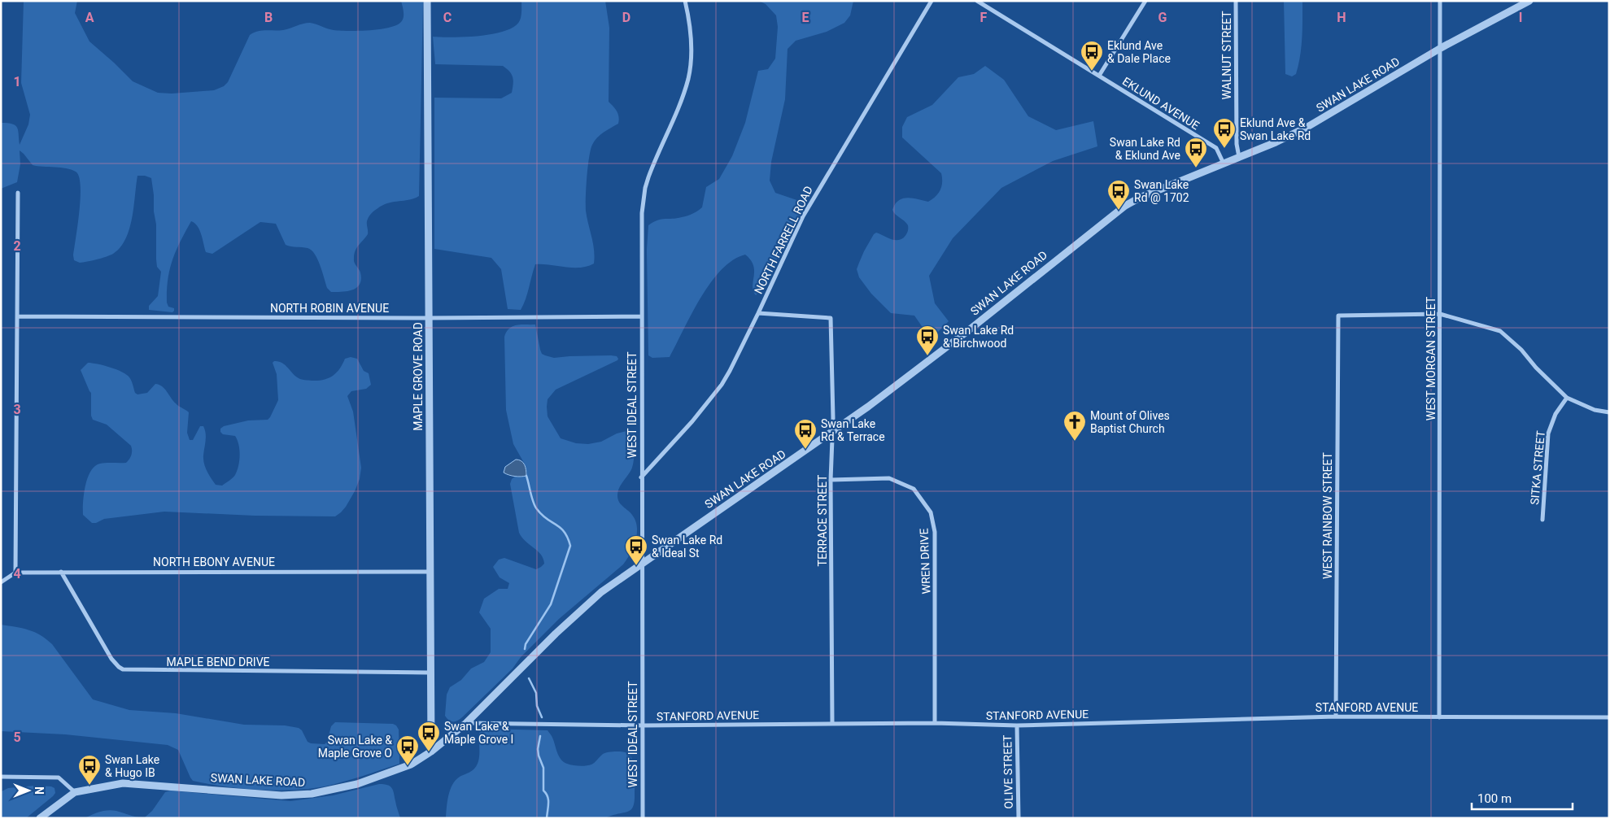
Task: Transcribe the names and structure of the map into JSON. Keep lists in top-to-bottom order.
{
  "streets": {
    "street": [
      "WALNUT STREET",
      "SWAN LAKE ROAD",
      "EKLUND AVENUE",
      "NORTH FARRELL ROAD",
      "NORTH ROBIN AVENUE",
      "WEST MORGAN STREET",
      "MAPLE GROVE ROAD",
      "WEST IDEAL STREET",
      "SITKA STREET",
      "WEST RAINBOW STREET",
      "TERRACE STREET",
      "WREN DRIVE",
      "NORTH EBONY AVENUE",
      "MAPLE BEND DRIVE",
      "STANFORD AVENUE",
      "OLIVE STREET"
    ]
  },
  "crossings": [
    ["WALNUT STREET", "SWAN LAKE ROAD"],
    ["SWAN LAKE ROAD", "EKLUND AVENUE"],
    ["SWAN LAKE ROAD", "WEST MORGAN STREET"],
    ["SWAN LAKE ROAD", "MAPLE GROVE ROAD"],
    ["SWAN LAKE ROAD", "WEST IDEAL STREET"],
    ["SWAN LAKE ROAD", "TERRACE STREET"],
    ["SWAN LAKE ROAD", "STANFORD AVENUE"],
    ["NORTH FARRELL ROAD", "WEST IDEAL STREET"],
    ["NORTH FARRELL ROAD", "TERRACE STREET"],
    ["NORTH ROBIN AVENUE", "MAPLE GROVE ROAD"],
    ["NORTH ROBIN AVENUE", "WEST IDEAL STREET"],
    ["WEST MORGAN STREET", "WEST RAINBOW STREET"],
    ["WEST MORGAN STREET", "STANFORD AVENUE"],
    ["MAPLE GROVE ROAD", "NORTH EBONY AVENUE"],
    ["MAPLE GROVE ROAD", "MAPLE BEND DRIVE"],
    ["WEST IDEAL STREET", "STANFORD AVENUE"],
    ["WEST RAINBOW STREET", "STANFORD AVENUE"],
    ["TERRACE STREET", "WREN DRIVE"],
    ["TERRACE STREET", "STANFORD AVENUE"],
    ["WREN DRIVE", "STANFORD AVENUE"],
    ["NORTH EBONY AVENUE", "MAPLE BEND DRIVE"],
    ["STANFORD AVENUE", "OLIVE STREET"]
  ],
  "places": {
    "bus stop": [
      "Eklund Ave & Dale Place",
      "Eklund Ave & Swan Lake Rd",
      "Swan Lake Rd & Eklund Ave",
      "Swan Lake Rd @ 1702",
      "Swan Lake Rd & Birchwood",
      "Swan Lake Rd & Terrace",
      "Swan Lake Rd & Ideal St",
      "Swan Lake & Maple Grove I",
      "Swan Lake & Maple Grove O",
      "Swan Lake & Hugo IB"
    ],
    "church": ["Mount of Olives Baptist Church"]
  },
  "scale_bar": "100 m",
  "north": "right",
  "grid": {
    "columns": [
      "A",
      "B",
      "C",
      "D",
      "E",
      "F",
      "G",
      "H",
      "I"
    ],
    "rows": [
      "1",
      "2",
      "3",
      "4",
      "5"
    ]
  }
}
